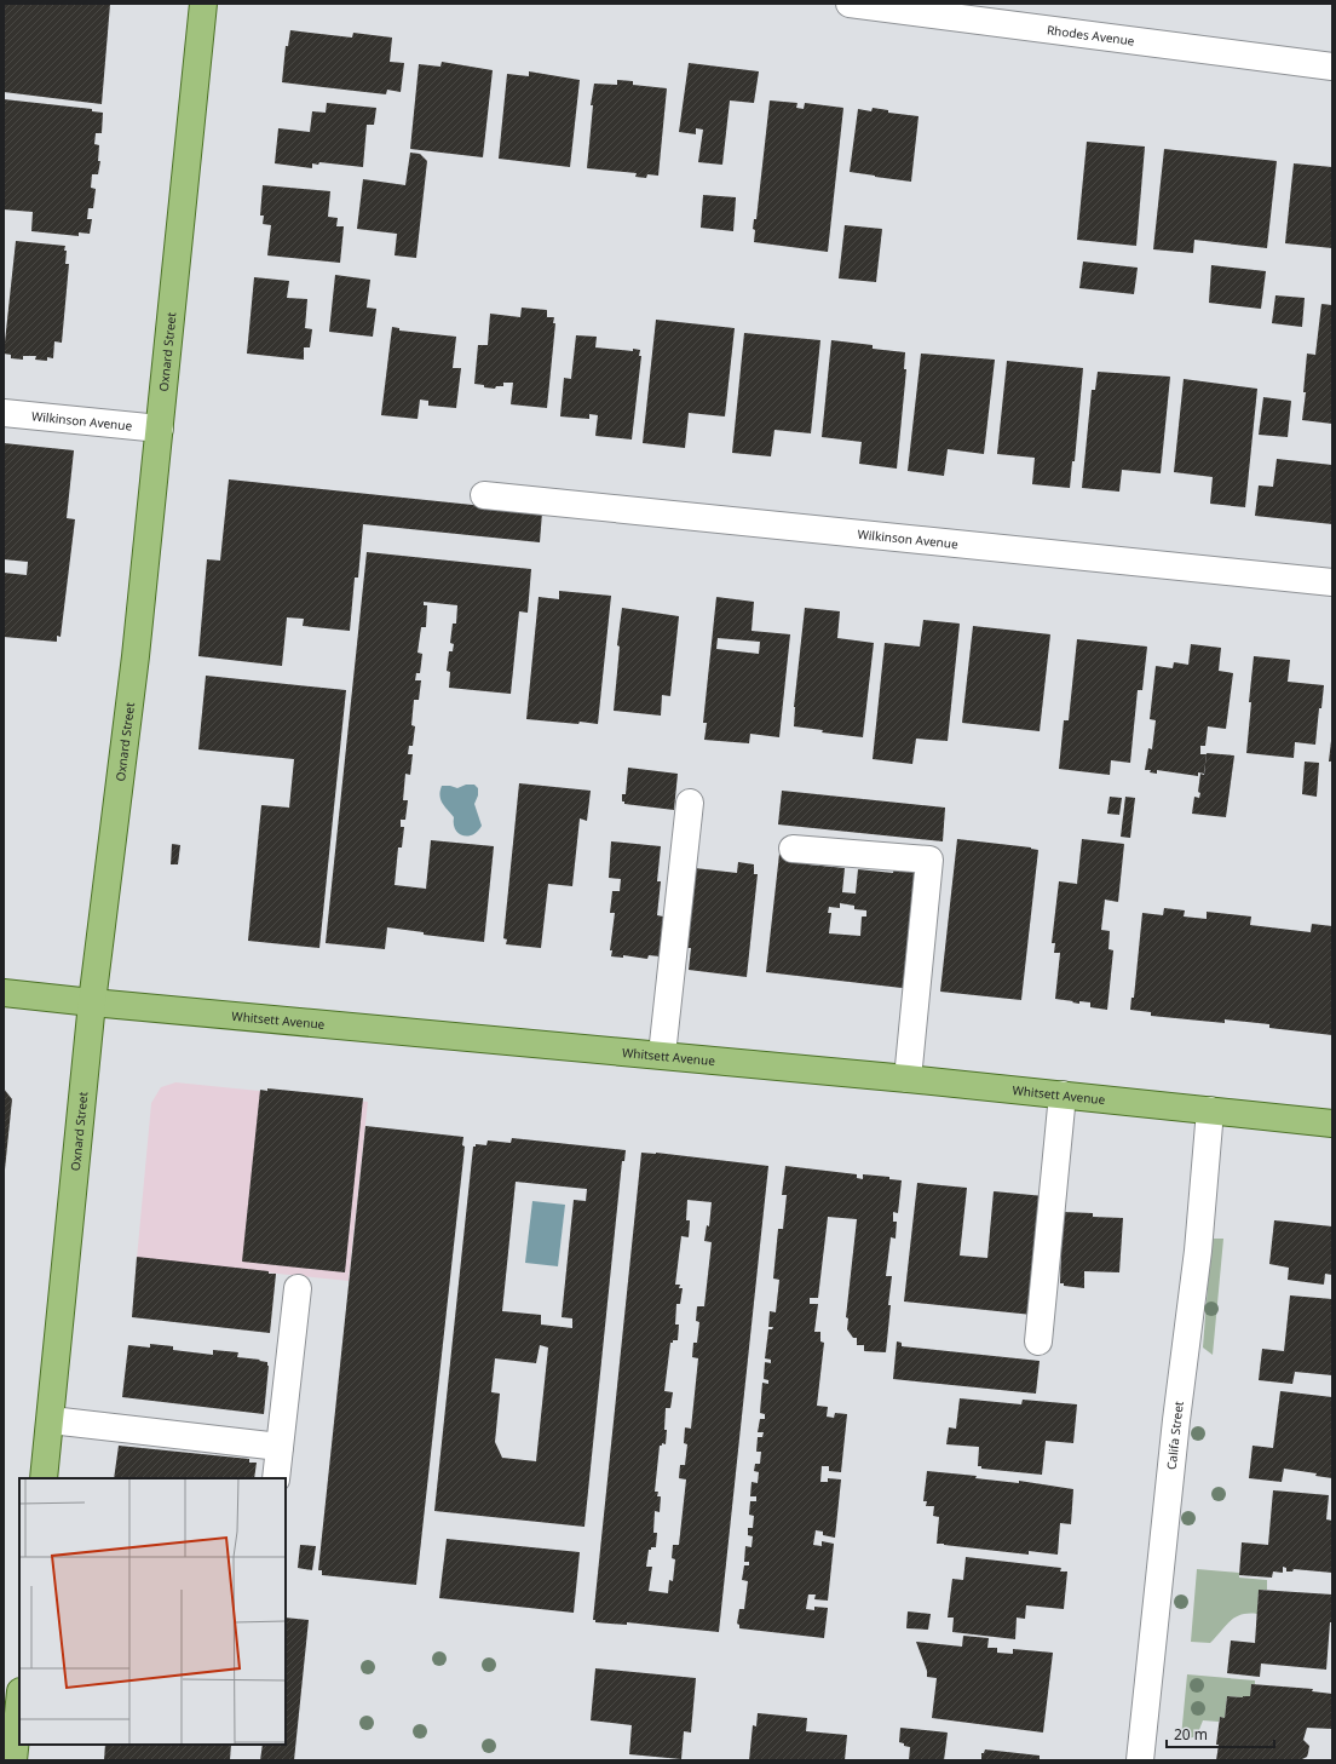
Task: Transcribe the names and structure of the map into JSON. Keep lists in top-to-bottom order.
{
  "streets": {
    "main road": ["Oxnard Street", "Whitsett Avenue"],
    "street": ["Rhodes Avenue", "Wilkinson Avenue", "Califa Street"]
  },
  "crossings": [
    ["Oxnard Street", "Wilkinson Avenue"],
    ["Oxnard Street", "Whitsett Avenue"],
    ["Whitsett Avenue", "Califa Street"]
  ],
  "scale_bar": "20 m"
}
